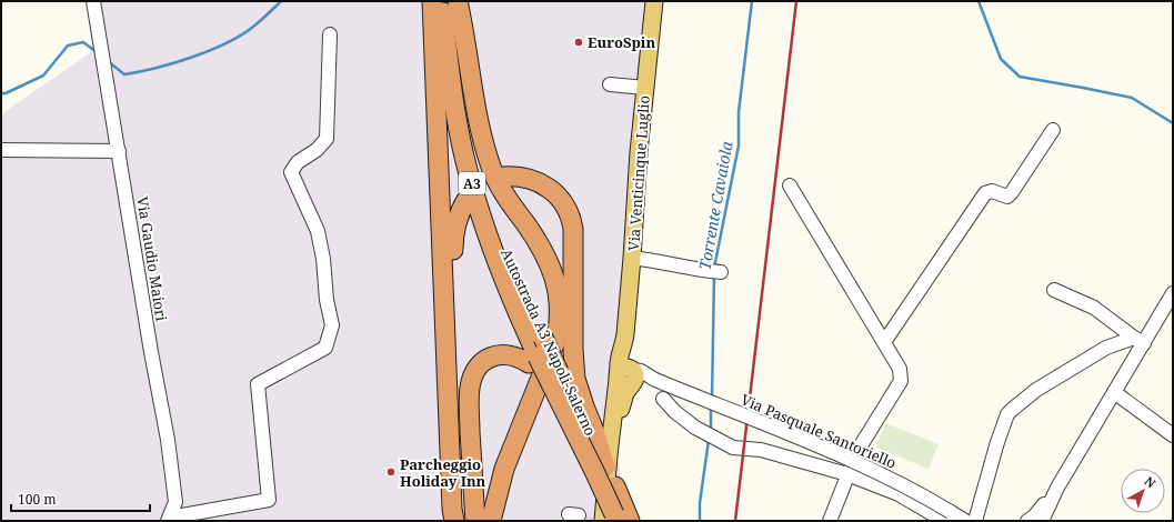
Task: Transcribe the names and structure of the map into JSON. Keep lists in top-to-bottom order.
{
  "streets": {
    "highway": ["A3", "Autostrada A3 Napoli-Salerno"],
    "main road": ["Via Venticinque Luglio"],
    "street": ["Via Gaudio Maiori", "Via Pasquale Santoriello"]
  },
  "crossings": [
    ["Via Venticinque Luglio", "Via Pasquale Santoriello"],
    ["A3", "Autostrada A3 Napoli-Salerno"]
  ],
  "water": ["Torrente Cavaiola"],
  "places": ["EuroSpin", "Parcheggio Holiday Inn"],
  "scale_bar": "100 m",
  "north": "top right"
}
